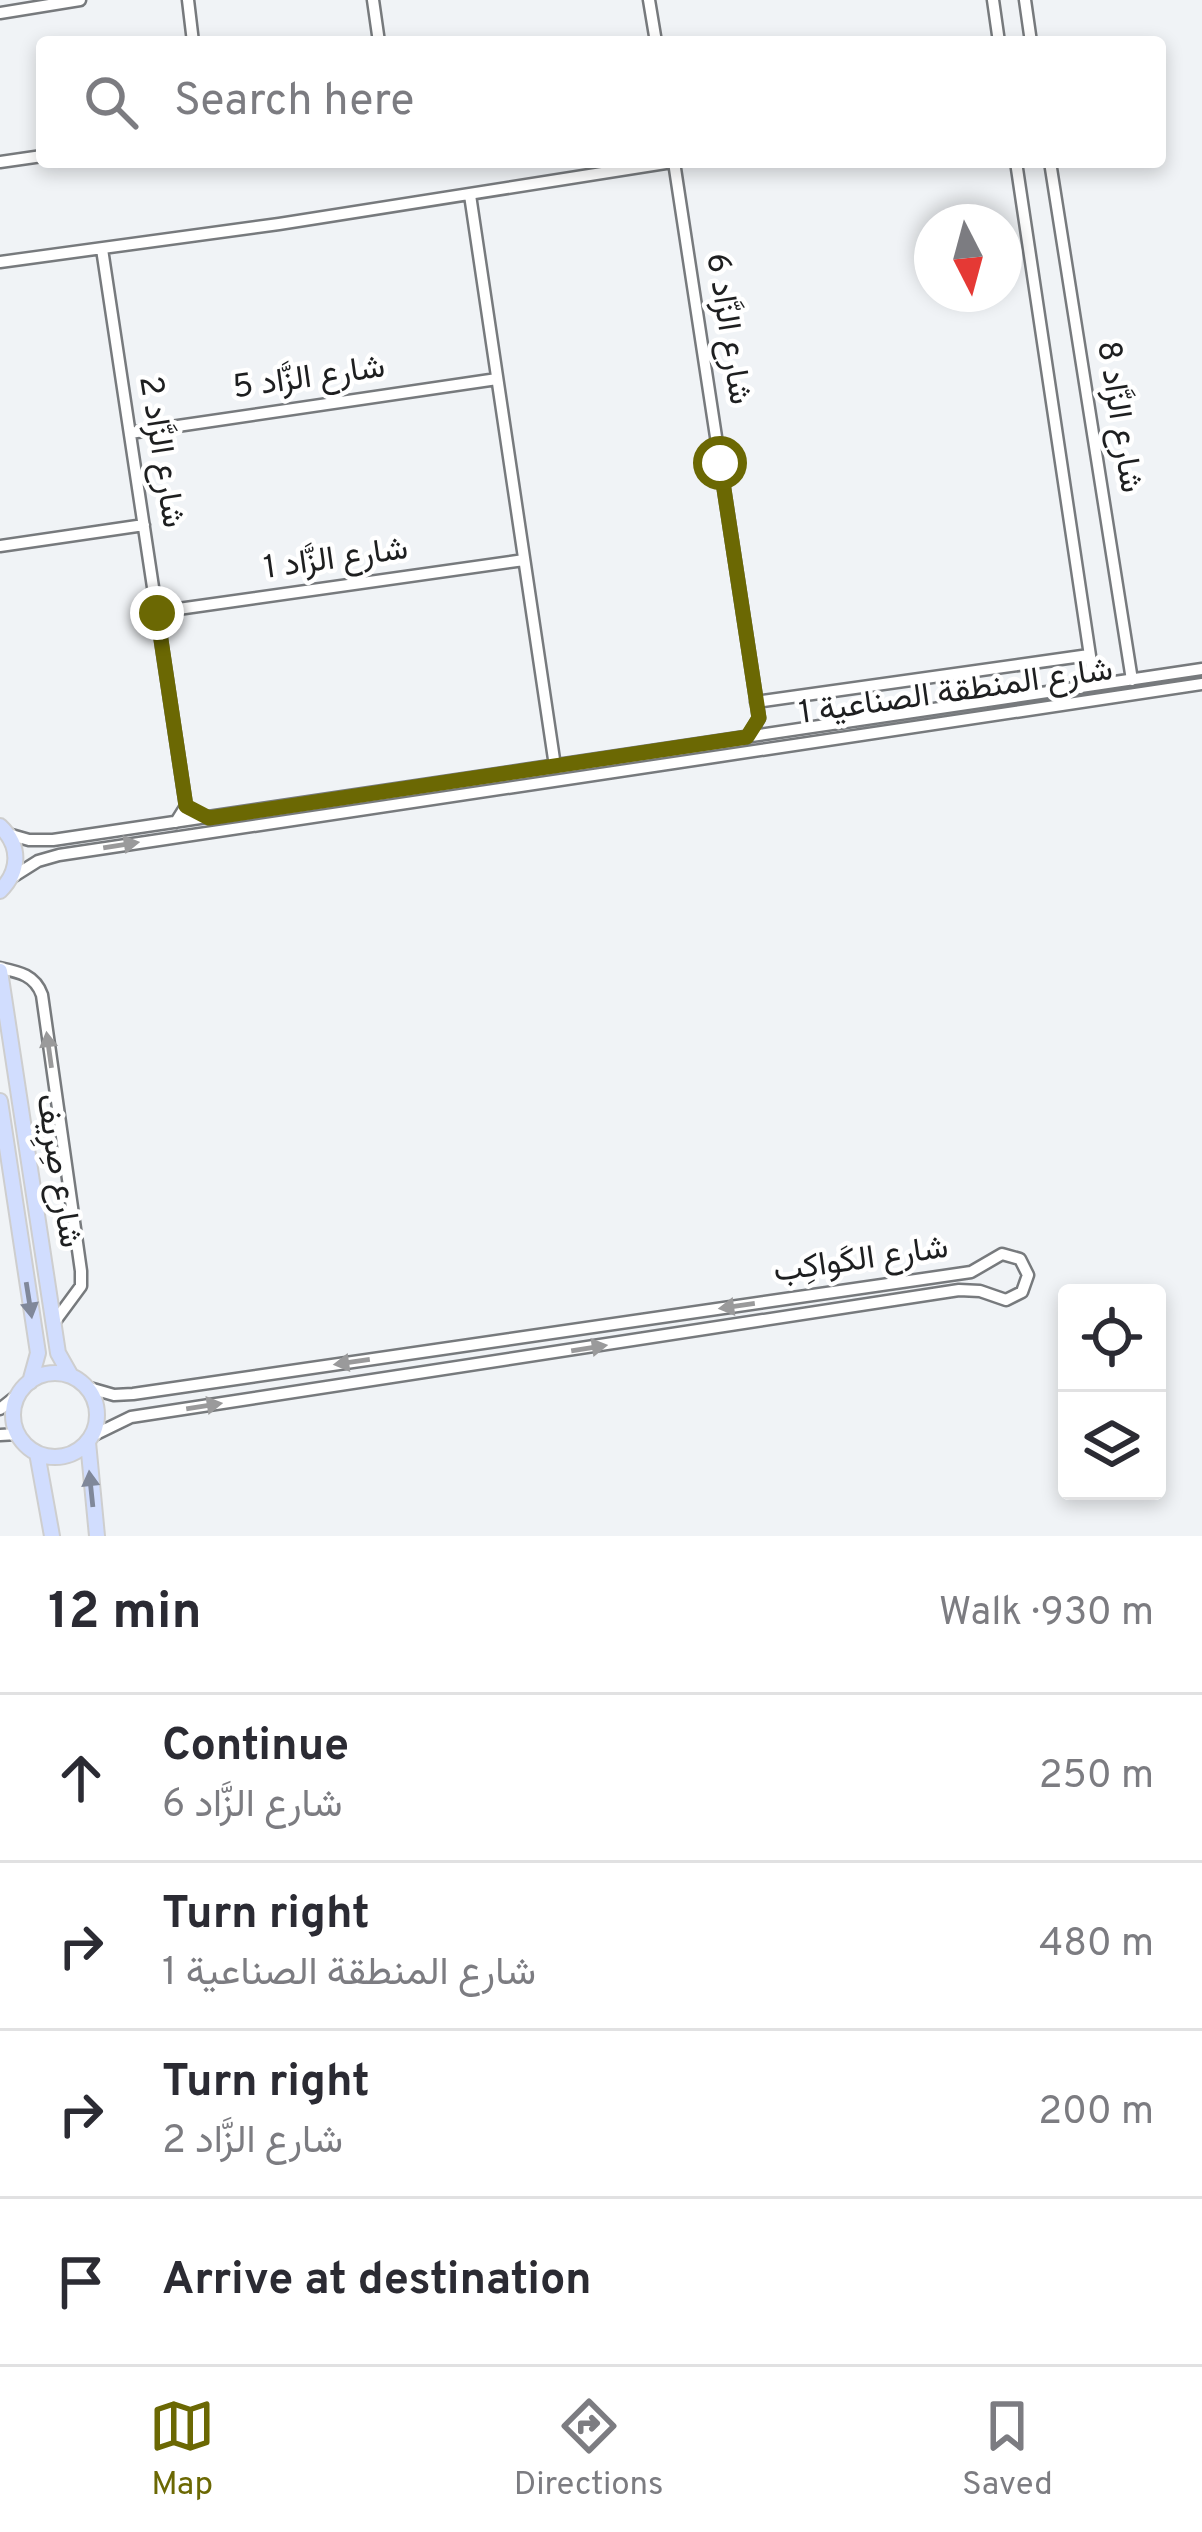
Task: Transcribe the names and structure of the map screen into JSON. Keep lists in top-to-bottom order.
{
  "streets": {
    "main road": ["شارع صِرِيف"],
    "street": [
      "شارع الزَّاد 6",
      "شارع الزَّاد 5",
      "شارع الزَّاد 8",
      "شارع الزَّاد 2",
      "شارع الزَّاد 1",
      "شارع المنطقة الصناعية 1",
      "شارع الكَواكِب"
    ]
  },
  "crossings": [
    ["شارع الزَّاد 5", "شارع الزَّاد 2"],
    ["شارع الزَّاد 8", "شارع المنطقة الصناعية 1"],
    ["شارع الزَّاد 2", "شارع الزَّاد 1"],
    ["شارع صِرِيف", "شارع الكَواكِب"]
  ],
  "north": "bottom",
  "page": {
    "search": "Search here",
    "heading": ["12 min", "Walk · 930 m"],
    "list": [
      ["Continue", "شارع الزَّاد 6", "250 m"],
      ["Turn right", "شارع المنطقة الصناعية 1", "480 m"],
      ["Turn right", "شارع الزَّاد 2", "200 m"],
      "Arrive at destination"
    ],
    "nav": ["Map", "Directions", "Saved"]
  }
}
